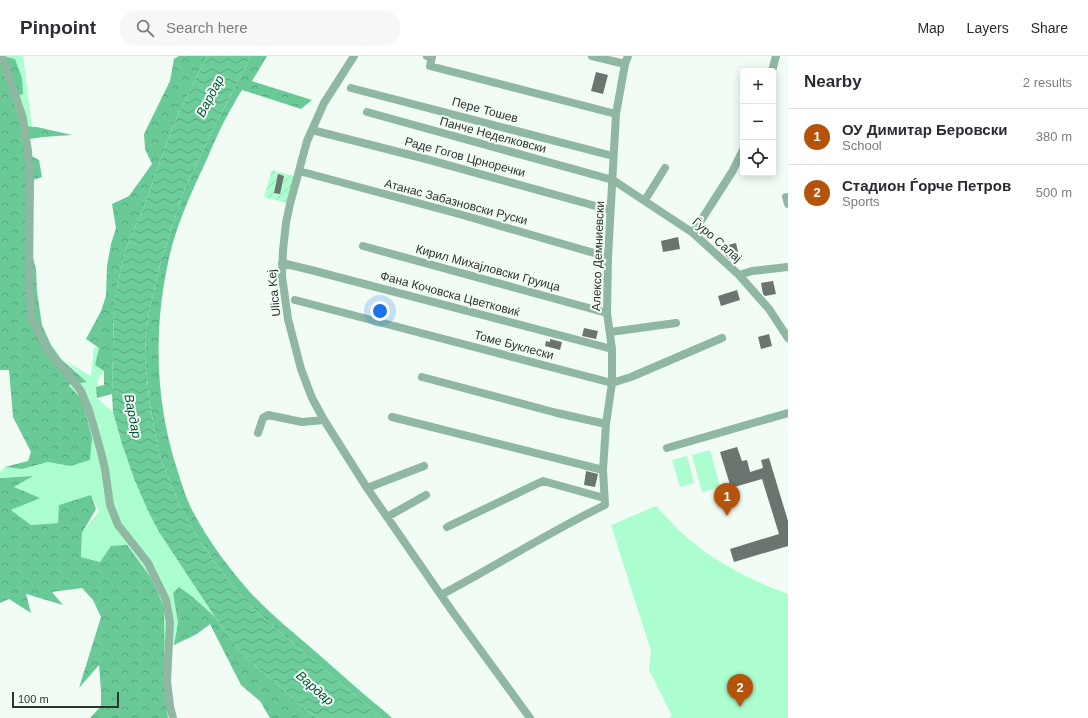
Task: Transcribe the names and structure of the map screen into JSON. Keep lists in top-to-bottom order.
{
  "streets": {
    "street": [
      "Пере Тошев",
      "Панче Неделковски",
      "Раде Гогов Црноречки",
      "Атанас Забазновски Руски",
      "Ѓуро Салај",
      "Алексо Демниевски",
      "Кирил Михајловски Груица",
      "Ulica Kej",
      "Фана Кочовска Цветковиќ",
      "Томе Буклески"
    ]
  },
  "crossings": [
    ["Пере Тошев", "Алексо Демниевски"],
    ["Панче Неделковски", "Ѓуро Салај"],
    ["Панче Неделковски", "Алексо Демниевски"],
    ["Раде Гогов Црноречки", "Алексо Демниевски"],
    ["Раде Гогов Црноречки", "Ulica Kej"],
    ["Атанас Забазновски Руски", "Алексо Демниевски"],
    ["Атанас Забазновски Руски", "Ulica Kej"],
    ["Ѓуро Салај", "Алексо Демниевски"],
    ["Алексо Демниевски", "Кирил Михајловски Груица"],
    ["Алексо Демниевски", "Фана Кочовска Цветковиќ"],
    ["Алексо Демниевски", "Томе Буклески"],
    ["Ulica Kej", "Фана Кочовска Цветковиќ"]
  ],
  "water": ["Вардар"],
  "scale_bar": "100 m",
  "page": {
    "header": "Pinpoint",
    "search": "Search here",
    "nav": ["Map", "Layers", "Share"],
    "heading": ["Nearby", "2 results"],
    "map_buttons": ["+", "−"],
    "list": [
      {
        "mark": "1",
        "name": "ОУ Димитар Беровски",
        "note": "School",
        "value": "380 m"
      },
      {
        "mark": "2",
        "name": "Стадион Ѓорче Петров",
        "note": "Sports",
        "value": "500 m"
      }
    ],
    "pins": ["1", "2"],
    "scale": "100 m"
  }
}
